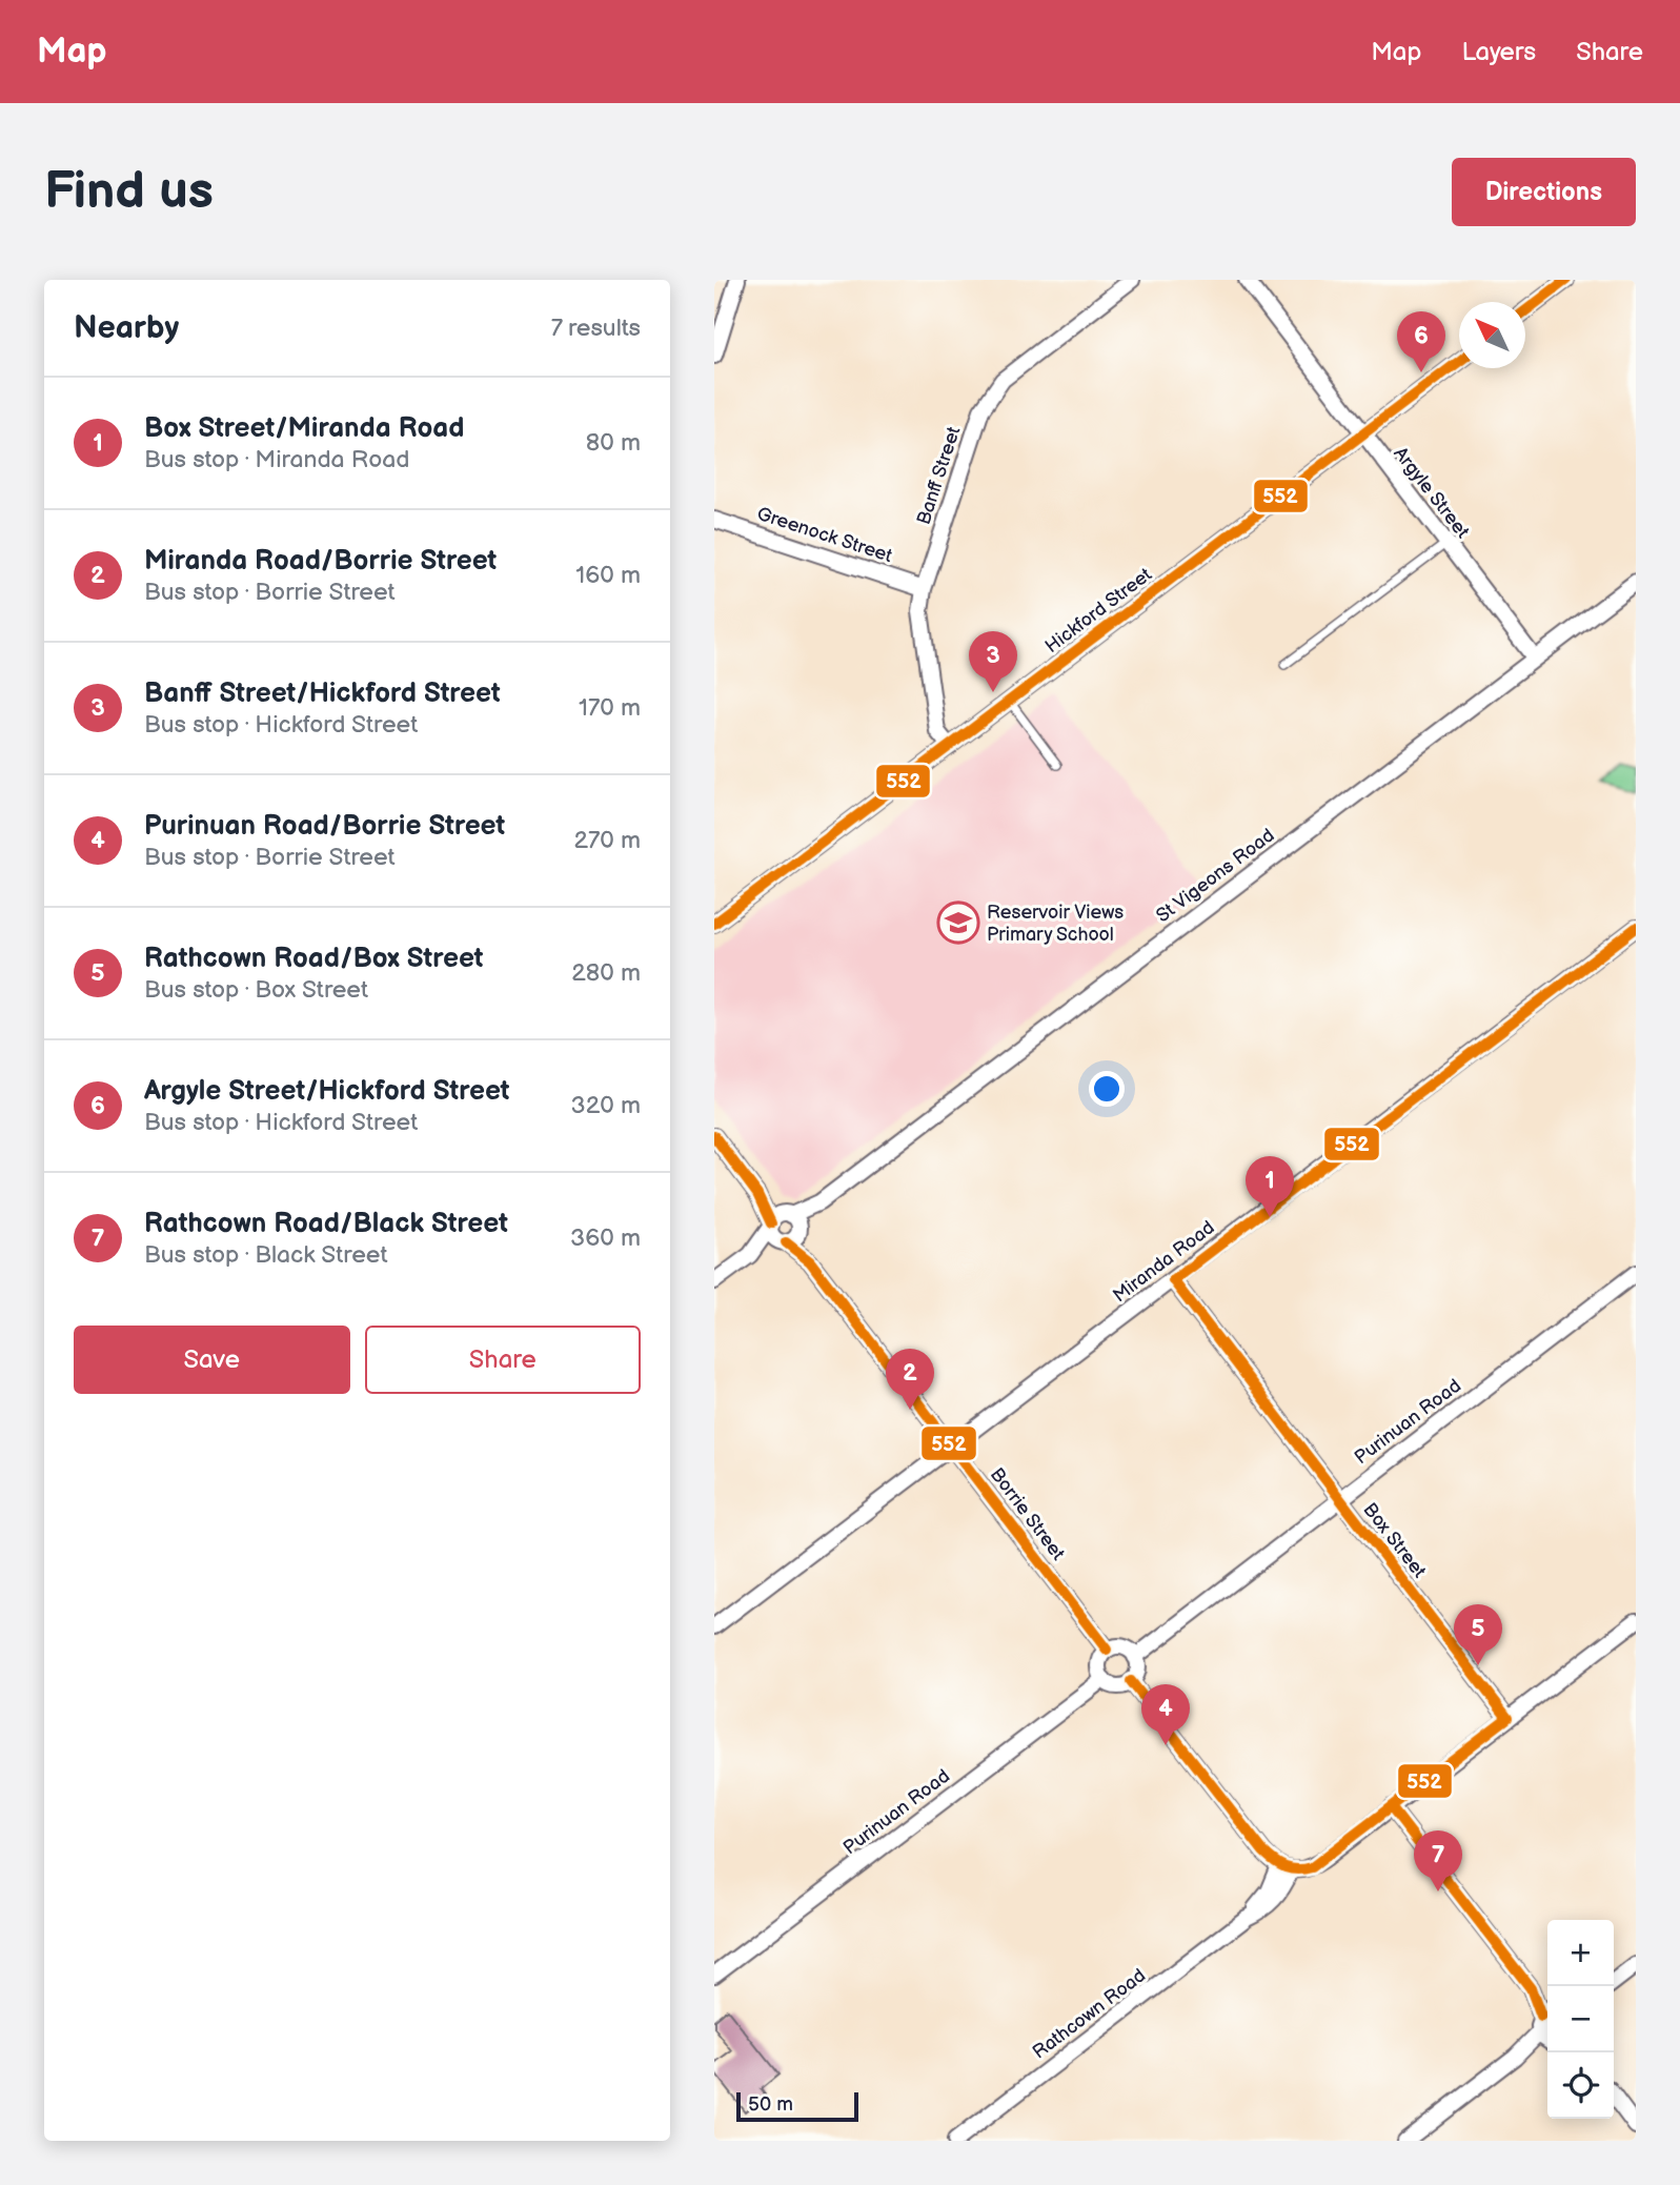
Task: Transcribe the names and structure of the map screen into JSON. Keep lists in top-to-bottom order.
{
  "streets": {
    "street": [
      "Banff Street",
      "Argyle Street",
      "Greenock Street",
      "Hickford Street",
      "St Vigeons Road",
      "Miranda Road",
      "Purinuan Road",
      "Borrie Street",
      "Box Street",
      "Rathcown Road"
    ]
  },
  "crossings": [
    ["Banff Street", "Greenock Street"],
    ["Banff Street", "Hickford Street"],
    ["Argyle Street", "Hickford Street"],
    ["Argyle Street", "St Vigeons Road"],
    ["St Vigeons Road", "Borrie Street"],
    ["Miranda Road", "Borrie Street"],
    ["Miranda Road", "Box Street"],
    ["Purinuan Road", "Borrie Street"],
    ["Purinuan Road", "Box Street"]
  ],
  "places": {
    "school or university": ["Reservoir Views Primary School"]
  },
  "lines": ["transit line 552"],
  "scale_bar": "50 m",
  "north": "top left",
  "page": {
    "header": "Map",
    "nav": ["Map", "Layers", "Share"],
    "buttons": [
      "Directions",
      ["Save", "Share"]
    ],
    "title": "Find us",
    "heading": ["Nearby", "7 results"],
    "pins": [
      "6",
      "3",
      "1",
      "2",
      "5",
      "4",
      "7"
    ],
    "list": [
      {
        "mark": "1",
        "name": "Box Street/Miranda Road",
        "note": "Bus stop · Miranda Road",
        "value": "80 m"
      },
      {
        "mark": "2",
        "name": "Miranda Road/Borrie Street",
        "note": "Bus stop · Borrie Street",
        "value": "160 m"
      },
      {
        "mark": "3",
        "name": "Banff Street/Hickford Street",
        "note": "Bus stop · Hickford Street",
        "value": "170 m"
      },
      {
        "mark": "4",
        "name": "Purinuan Road/Borrie Street",
        "note": "Bus stop · Borrie Street",
        "value": "270 m"
      },
      {
        "mark": "5",
        "name": "Rathcown Road/Box Street",
        "note": "Bus stop · Box Street",
        "value": "280 m"
      },
      {
        "mark": "6",
        "name": "Argyle Street/Hickford Street",
        "note": "Bus stop · Hickford Street",
        "value": "320 m"
      },
      {
        "mark": "7",
        "name": "Rathcown Road/Black Street",
        "note": "Bus stop · Black Street",
        "value": "360 m"
      }
    ],
    "map_buttons": ["+", "−"],
    "scale": "50 m"
  }
}
